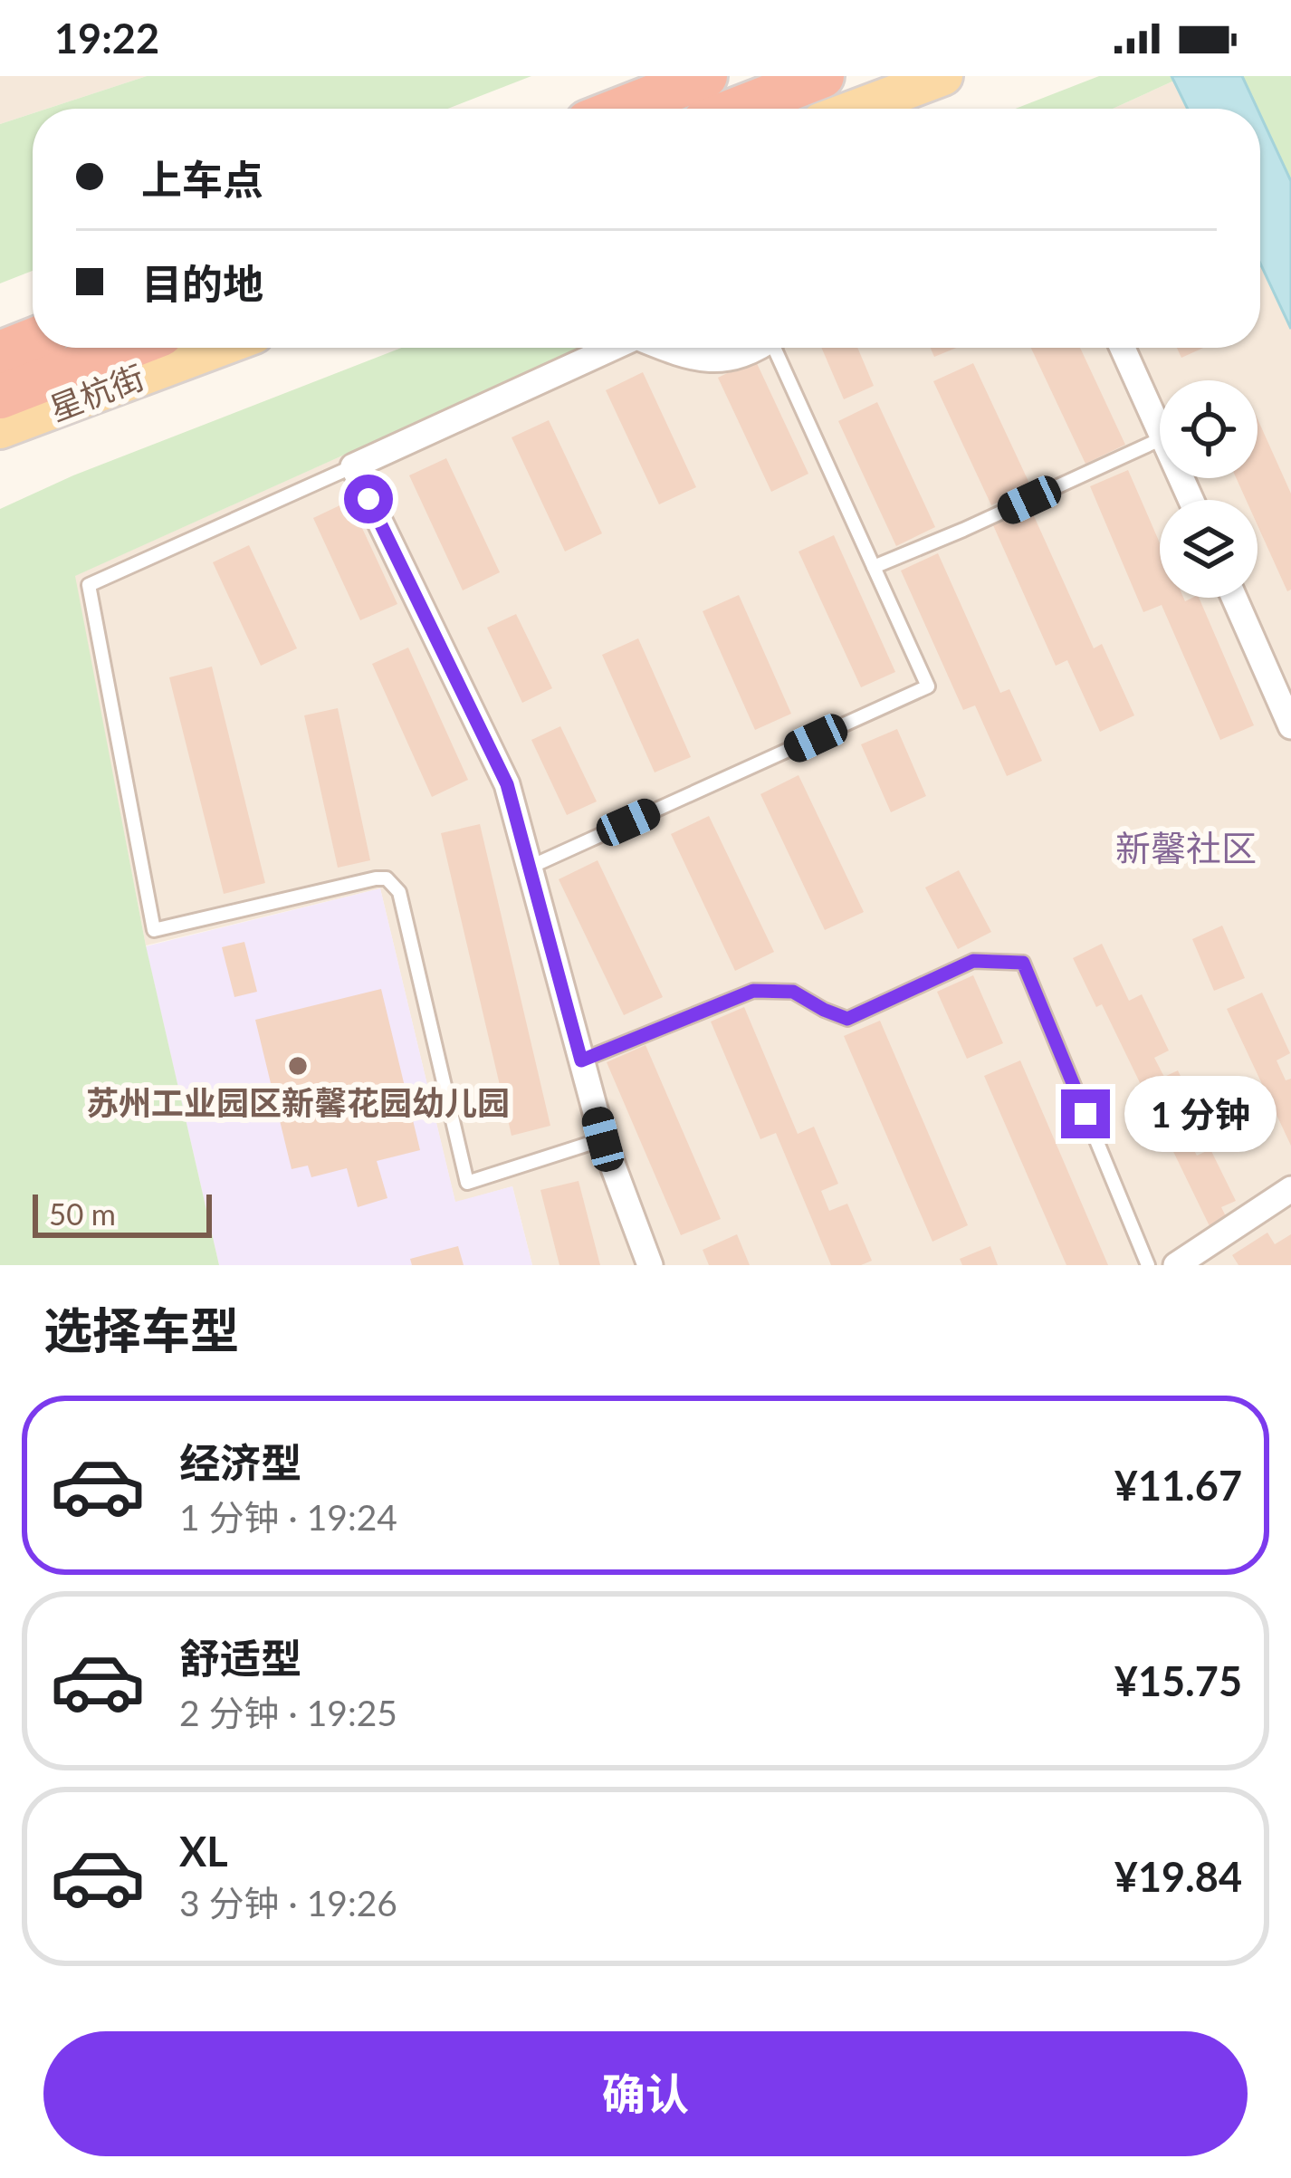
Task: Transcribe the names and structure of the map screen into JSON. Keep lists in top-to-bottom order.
{
  "streets": {
    "main road": ["星杭街"]
  },
  "districts": ["新馨社区"],
  "places": ["苏州工业园区新馨花园幼儿园"],
  "scale_bar": "50 m",
  "page": {
    "status": "19:22",
    "banner": ["上车点", "目的地"],
    "bubble": "1 分钟",
    "scale": "50 m",
    "heading": "选择车型",
    "list": [
      {
        "name": "经济型",
        "note": "1 分钟 · 19:24",
        "value": "¥11.67"
      },
      {
        "name": "舒适型",
        "note": "2 分钟 · 19:25",
        "value": "¥15.75"
      },
      {
        "name": "XL",
        "note": "3 分钟 · 19:26",
        "value": "¥19.84"
      }
    ],
    "buttons": "确认"
  }
}
